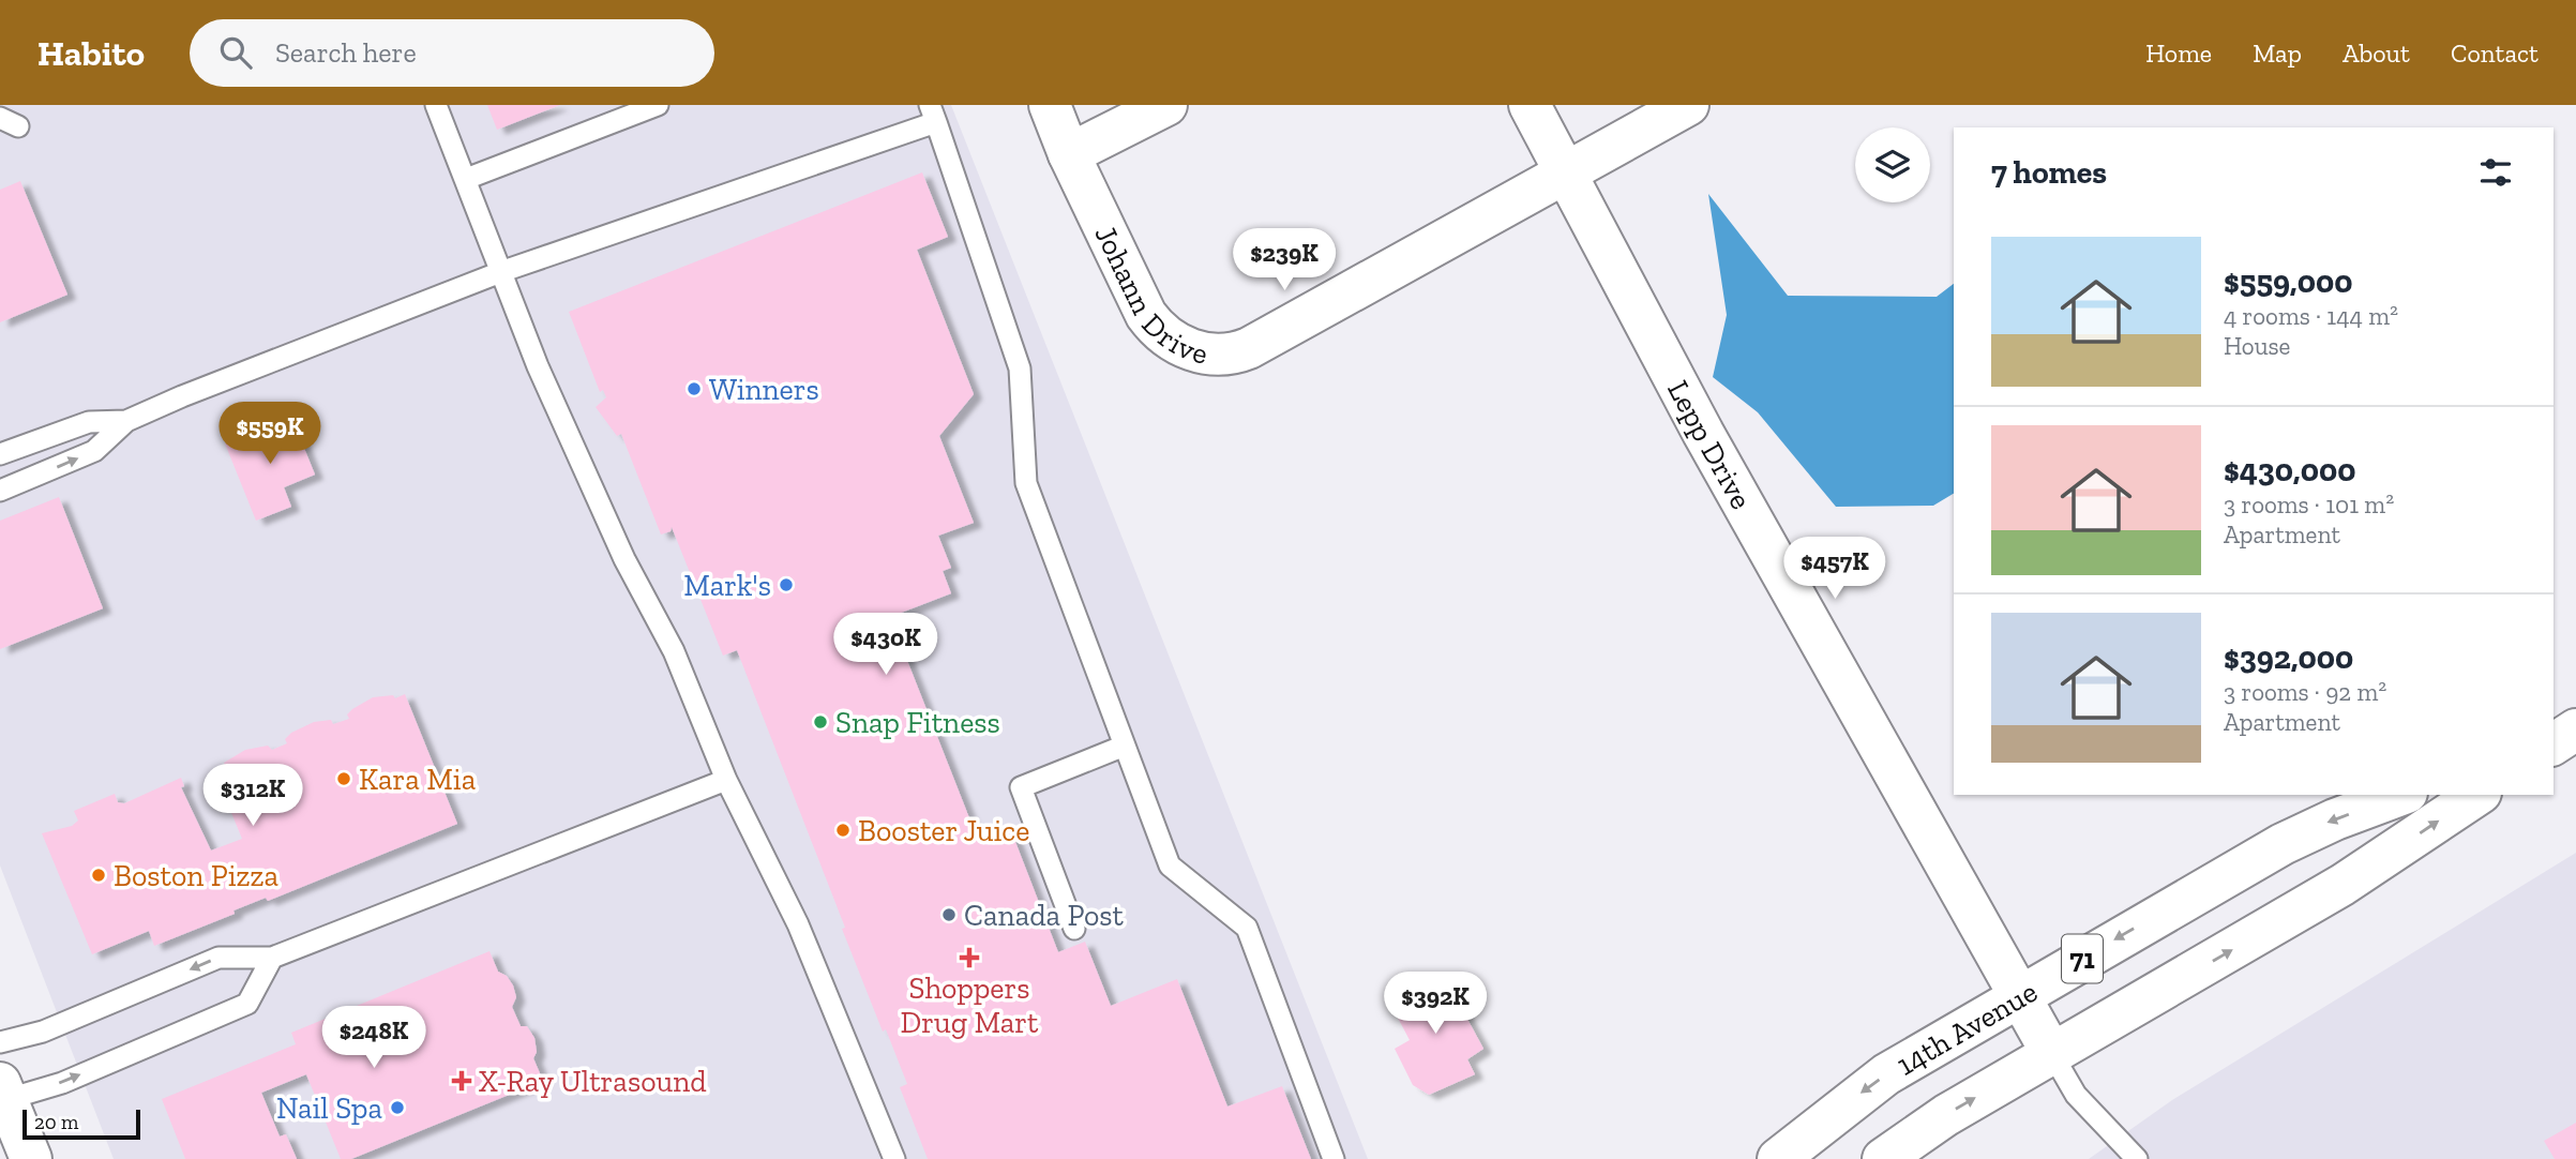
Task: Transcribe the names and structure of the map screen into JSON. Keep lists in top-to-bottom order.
{
  "streets": {
    "street": [
      "Johann Drive",
      "Lepp Drive",
      "71",
      "14th Avenue"
    ]
  },
  "crossings": [
    ["Johann Drive", "Lepp Drive"],
    ["Lepp Drive", "71"],
    ["Lepp Drive", "14th Avenue"]
  ],
  "places": {
    "other": [
      "Winners",
      "Mark's",
      "Snap Fitness",
      "Kara Mia",
      "Booster Juice",
      "Boston Pizza",
      "Canada Post",
      "Nail Spa"
    ],
    "health": ["Shoppers Drug Mart", "X-Ray Ultrasound"]
  },
  "scale_bar": "20 m",
  "page": {
    "header": "Habito",
    "search": "Search here",
    "nav": [
      "Home",
      "Map",
      "About",
      "Contact"
    ],
    "heading": "7 homes",
    "list": [
      {
        "name": "$559,000",
        "note": "4 rooms · 144 m² · House"
      },
      {
        "name": "$430,000",
        "note": "3 rooms · 101 m² · Apartment"
      },
      {
        "name": "$392,000",
        "note": "3 rooms · 92 m² · Apartment"
      }
    ],
    "price": [
      "$239K",
      "$559K",
      "$457K",
      "$430K",
      "$312K",
      "$392K",
      "$248K"
    ],
    "scale": "20 m"
  }
}
